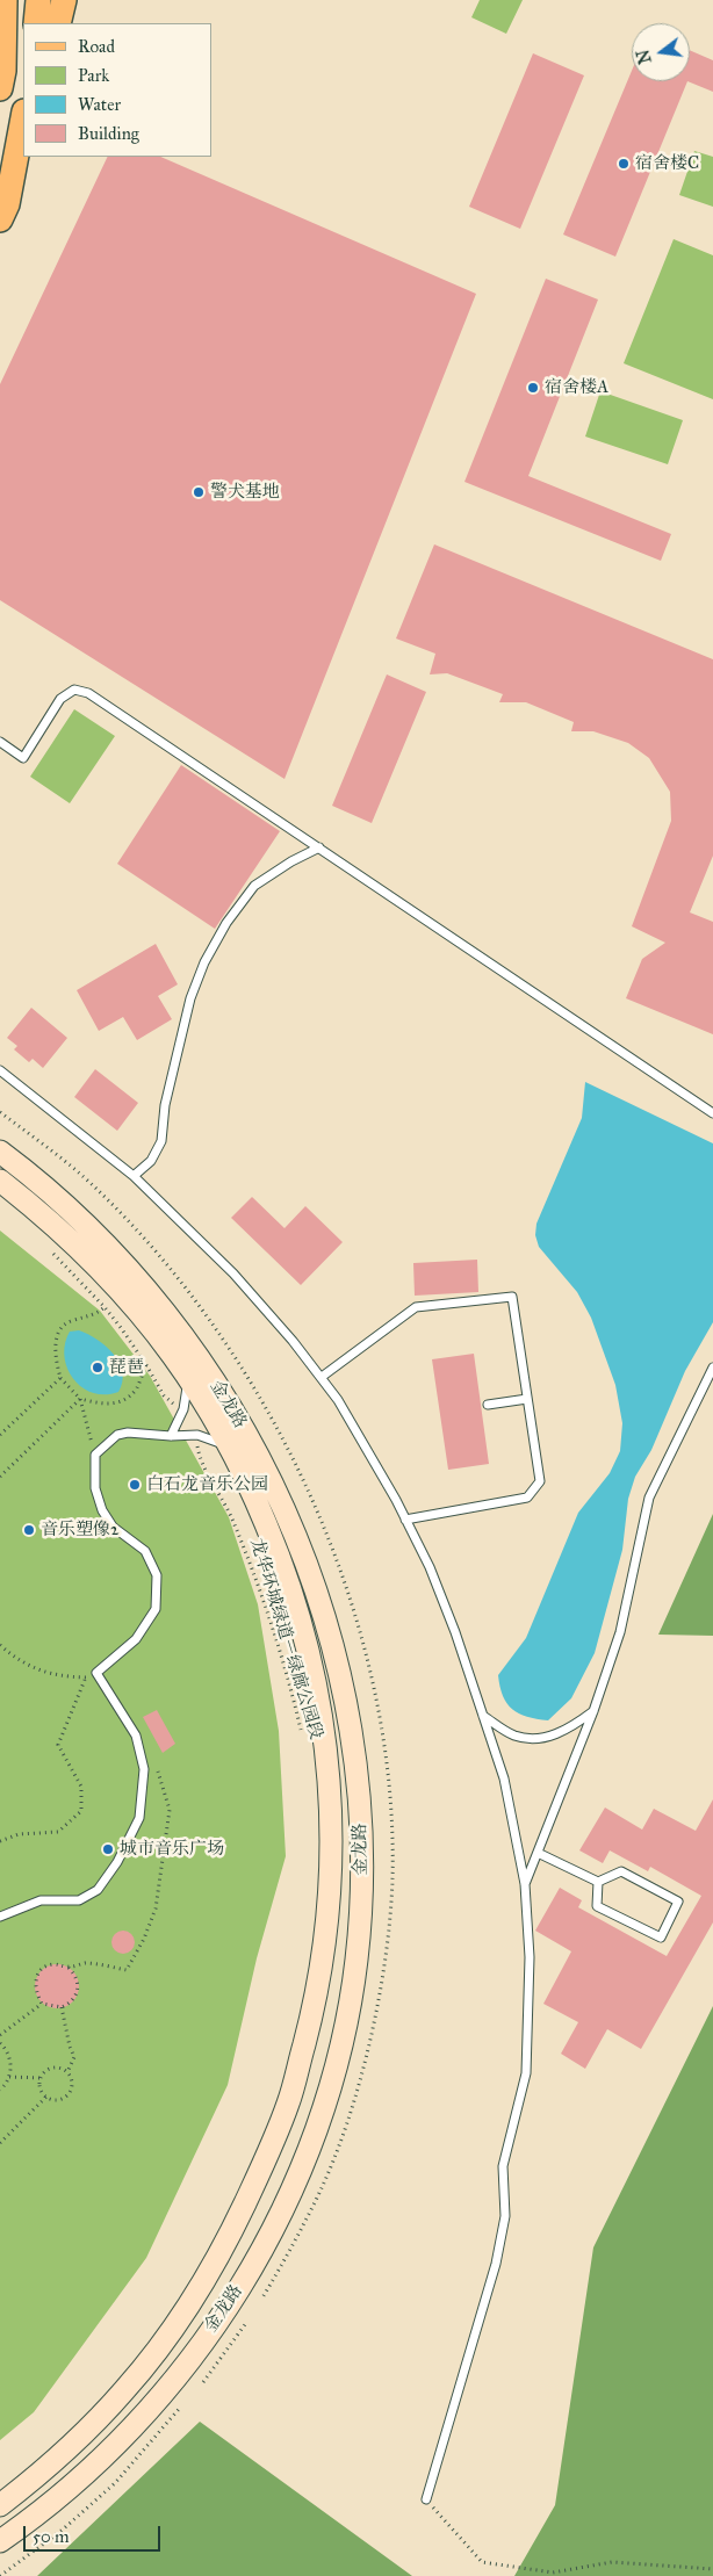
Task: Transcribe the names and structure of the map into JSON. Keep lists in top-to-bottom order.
{
  "streets": {
    "main road": ["金龙路"],
    "path": ["龙华环城绿道－绿廊公园段"]
  },
  "places": [
    "宿舍楼C",
    "宿舍楼A",
    "警犬基地",
    "琵琶",
    "白石龙音乐公园",
    "音乐塑像2",
    "城市音乐广场"
  ],
  "legend": [
    "Road",
    "Park",
    "Water",
    "Building"
  ],
  "scale_bar": "50 m",
  "north": "left"
}
